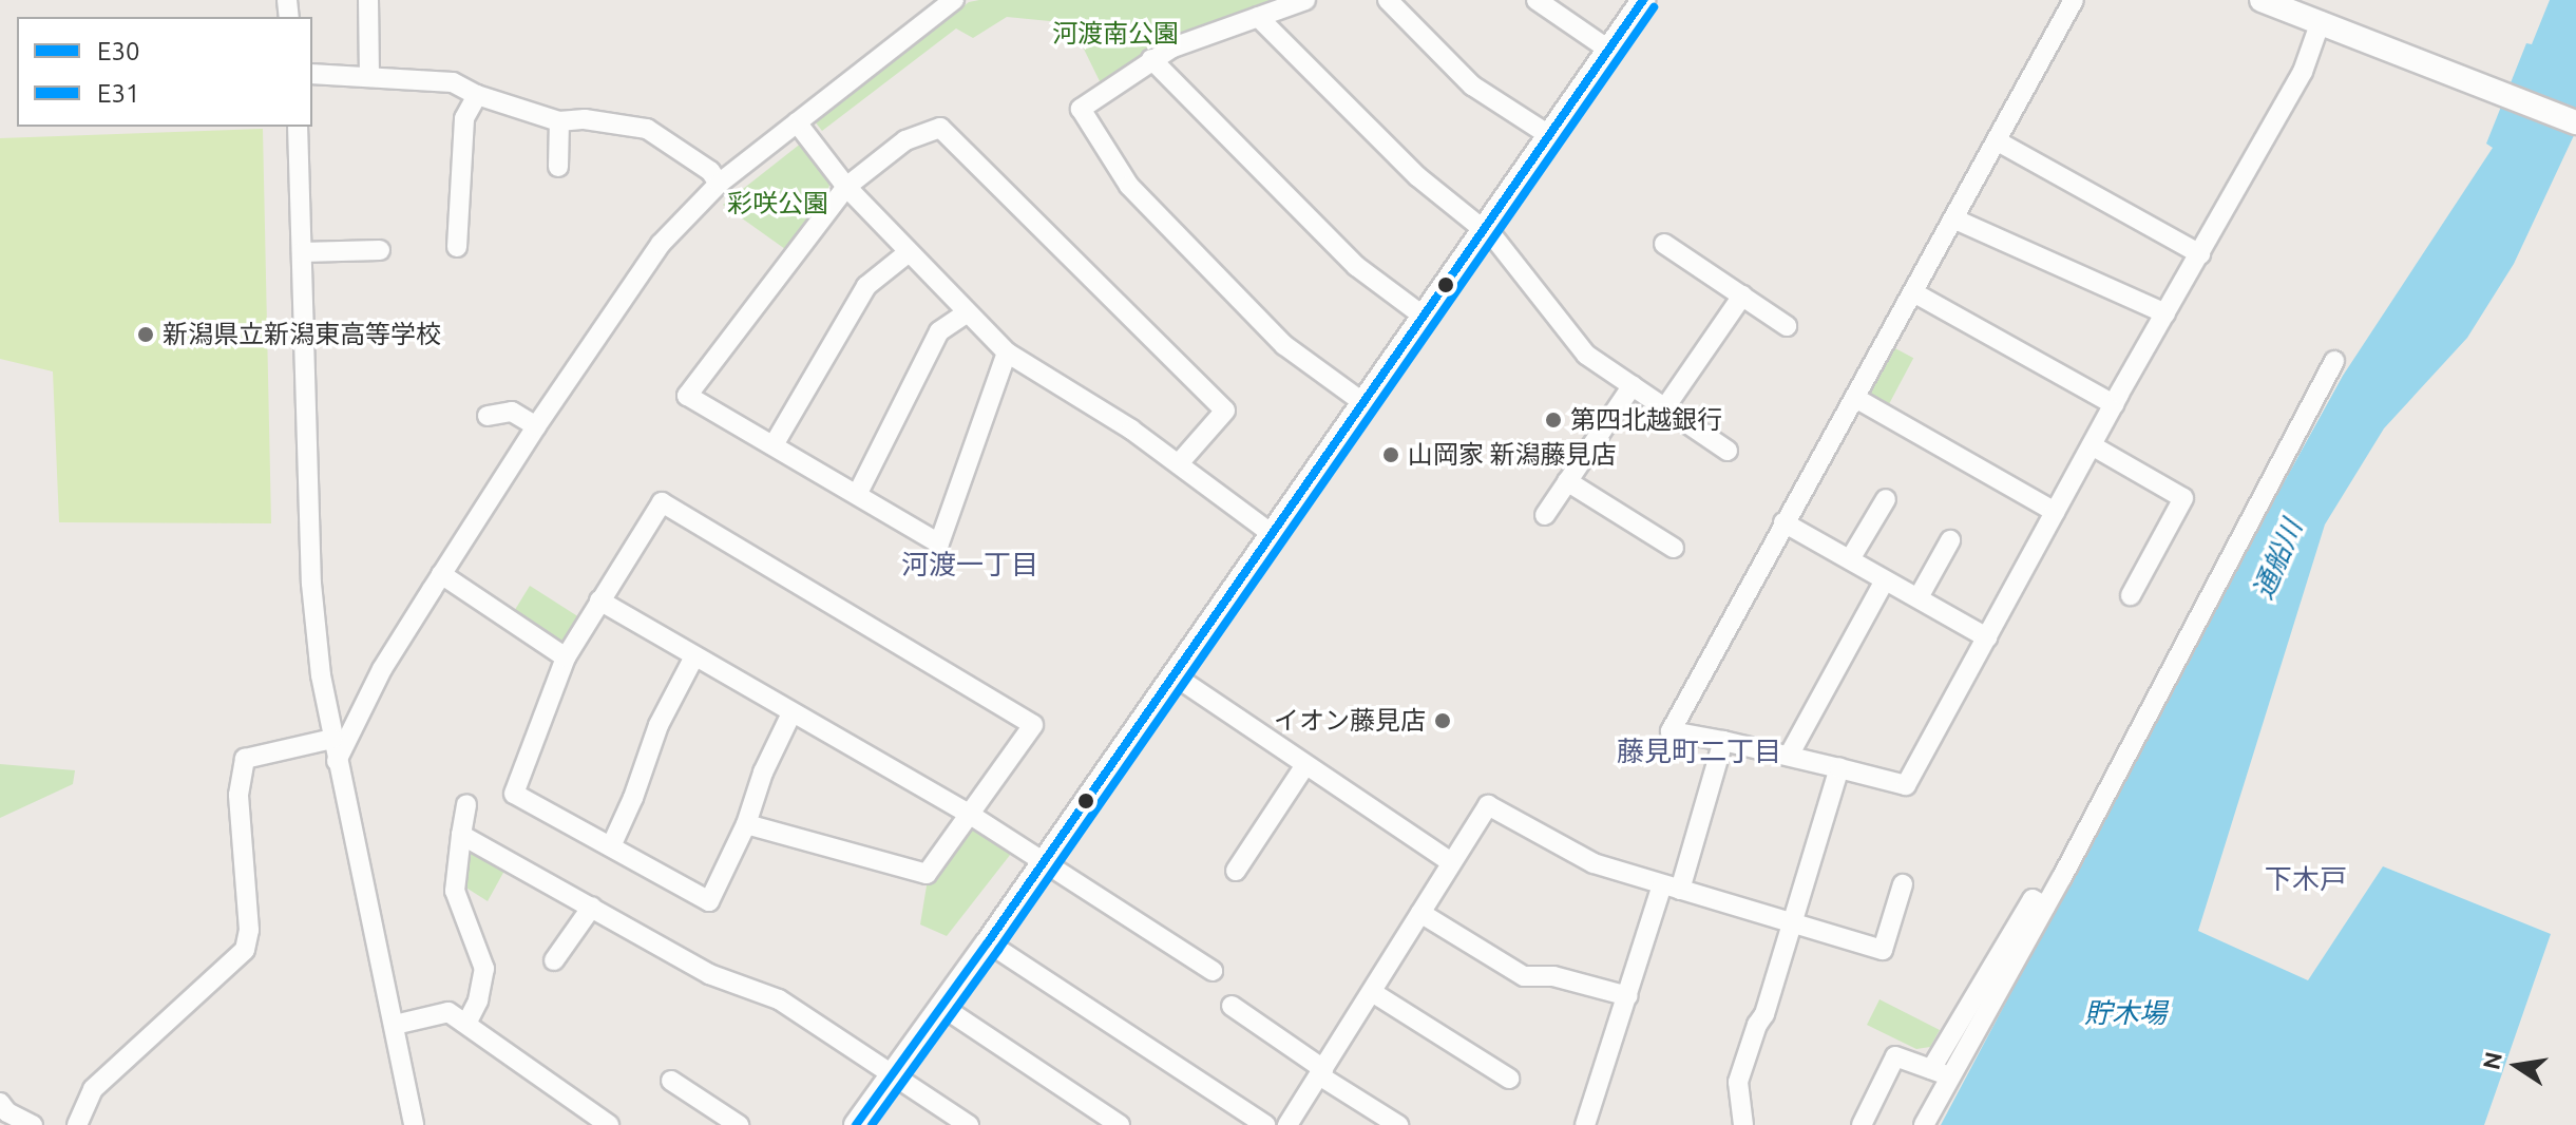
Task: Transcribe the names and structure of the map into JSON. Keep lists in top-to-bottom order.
{
  "districts": ["河渡一丁目", "藤見町二丁目", "下木戸"],
  "water": ["通船川", "貯木場"],
  "parks": ["河渡南公園", "彩咲公園"],
  "places": [
    "新潟県立新潟東高等学校",
    "第四北越銀行",
    "山岡家 新潟藤見店",
    "イオン藤見店"
  ],
  "lines": ["transit line E30", "transit line E31"],
  "legend": ["E30", "E31"],
  "north": "left"
}
